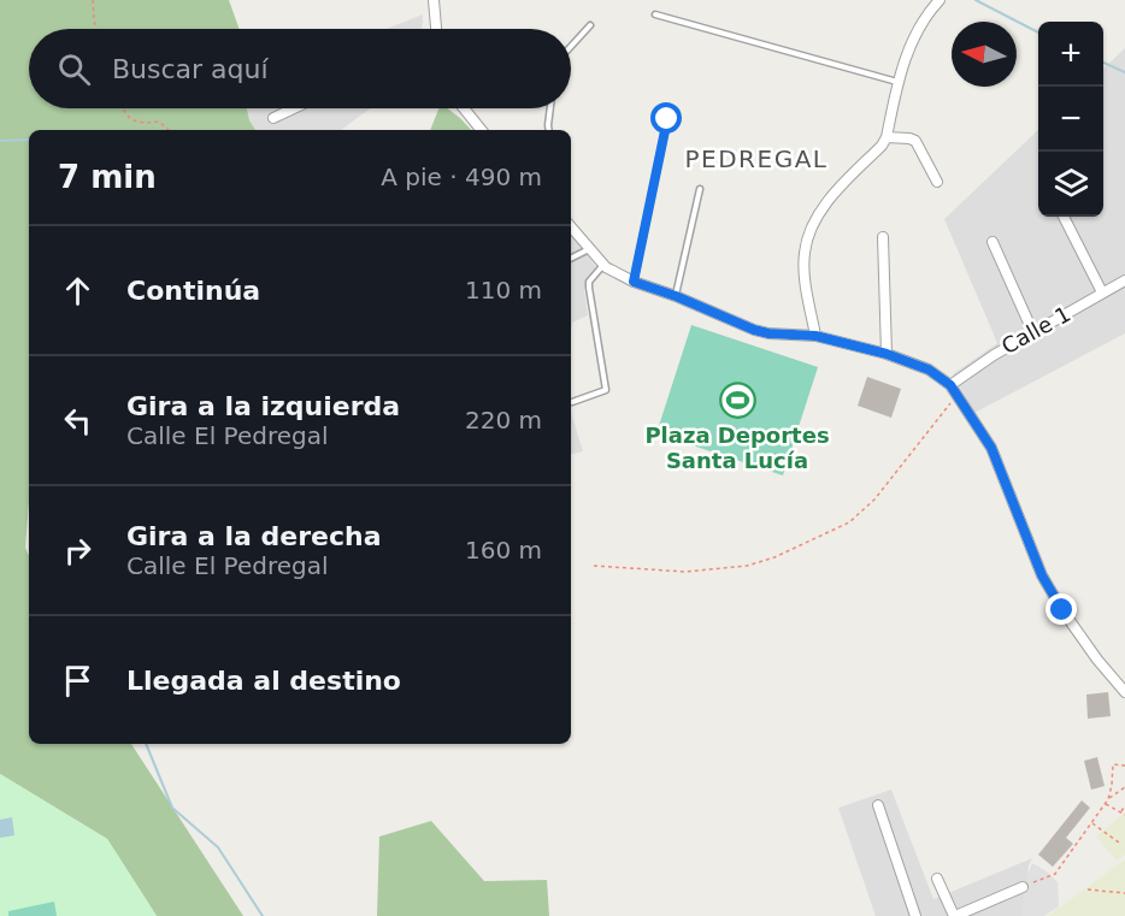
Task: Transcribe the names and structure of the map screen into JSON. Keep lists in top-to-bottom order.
{
  "streets": {
    "street": ["Calle 1"]
  },
  "districts": ["PEDREGAL"],
  "places": {
    "sports": ["Plaza Deportes Santa Lucía"]
  },
  "north": "left",
  "page": {
    "map_buttons": ["+", "−"],
    "search": "Buscar aquí",
    "heading": ["7 min", "A pie · 490 m"],
    "list": [
      ["Continúa", "110 m"],
      ["Gira a la izquierda", "Calle El Pedregal", "220 m"],
      ["Gira a la derecha", "Calle El Pedregal", "160 m"],
      "Llegada al destino"
    ]
  }
}
